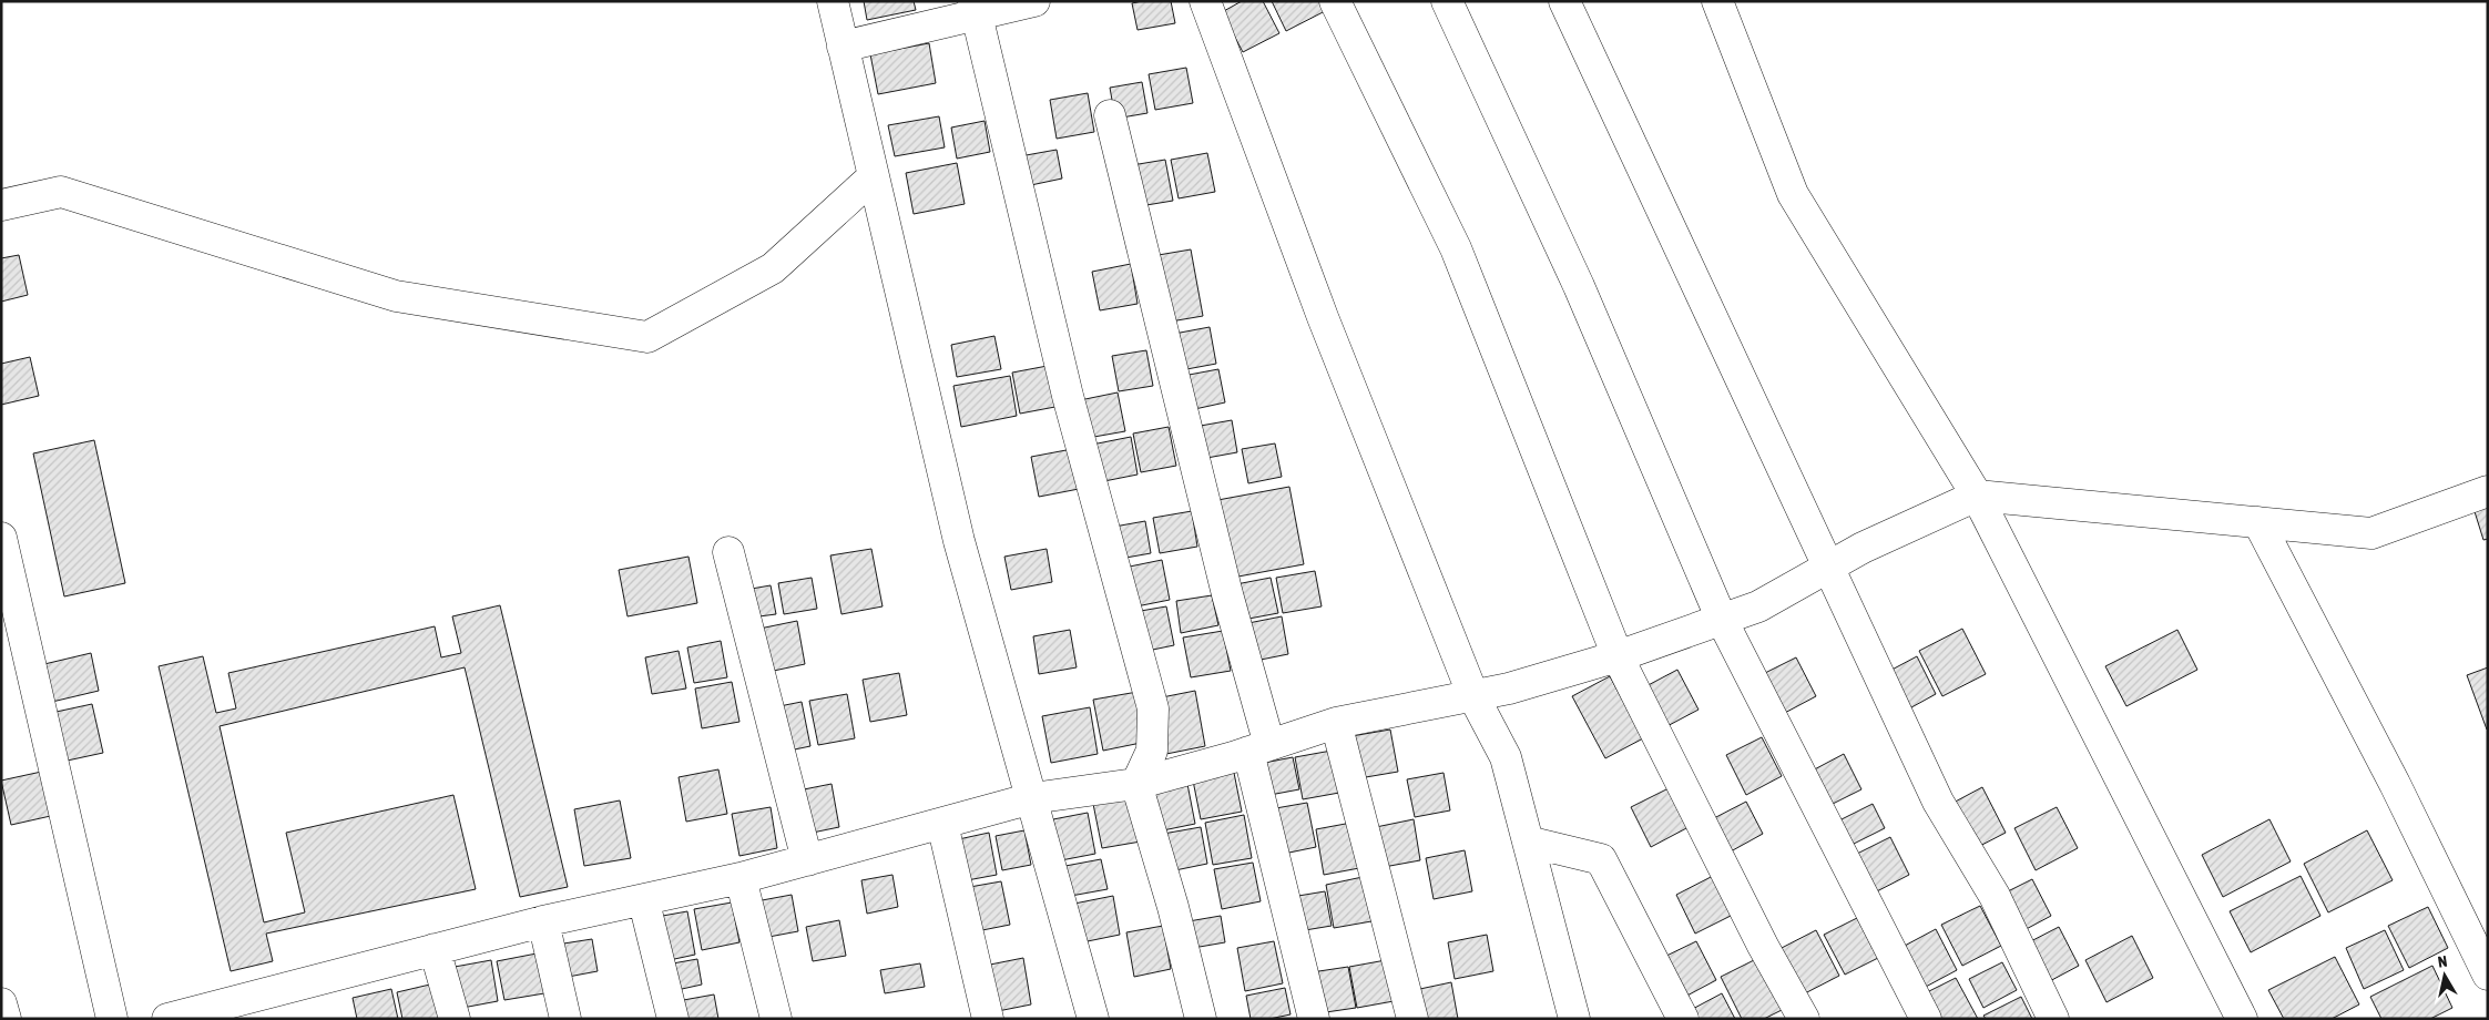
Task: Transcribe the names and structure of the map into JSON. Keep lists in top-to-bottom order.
{
  "north": "top"
}
